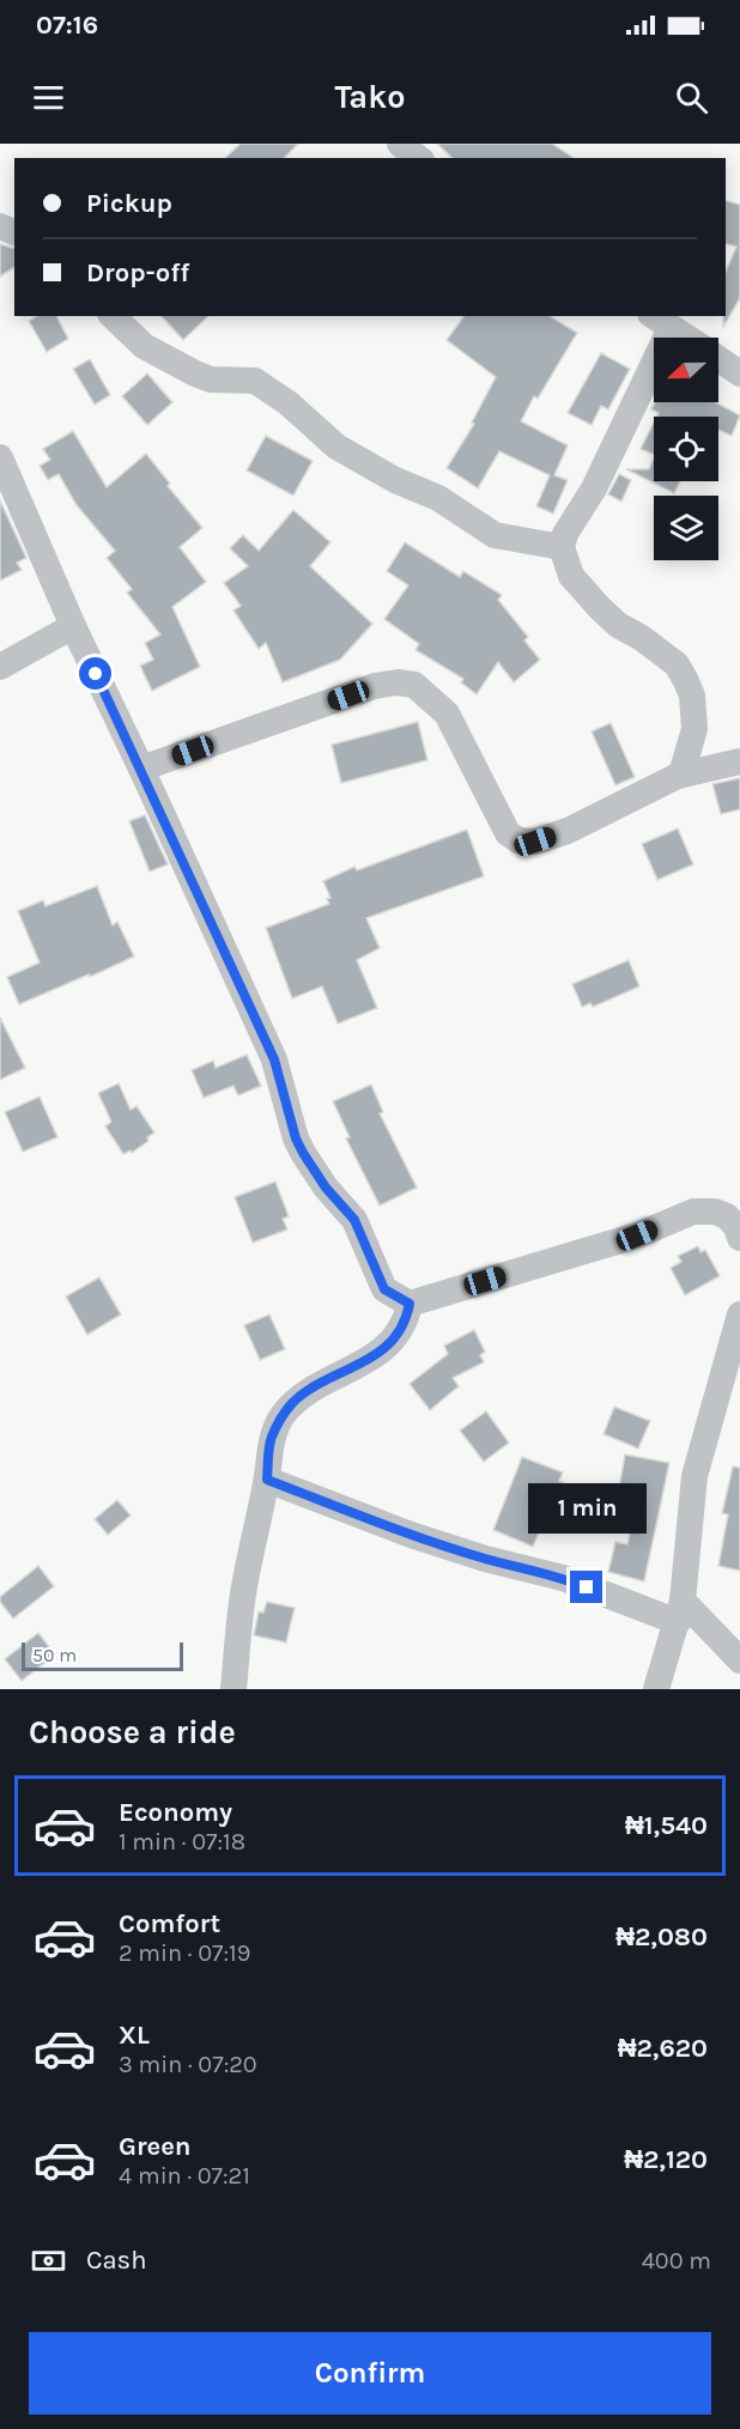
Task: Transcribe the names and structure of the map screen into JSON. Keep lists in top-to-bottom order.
{
  "scale_bar": "50 m",
  "north": "left",
  "page": {
    "status": "07:16",
    "header": "Tako",
    "banner": ["Pickup", "Drop-off"],
    "bubble": "1 min",
    "scale": "50 m",
    "heading": "Choose a ride",
    "list": [
      {
        "name": "Economy",
        "note": "1 min · 07:18",
        "value": "₦1,540"
      },
      {
        "name": "Comfort",
        "note": "2 min · 07:19",
        "value": "₦2,080"
      },
      {
        "name": "XL",
        "note": "3 min · 07:20",
        "value": "₦2,620"
      },
      {
        "name": "Green",
        "note": "4 min · 07:21",
        "value": "₦2,120"
      }
    ],
    "pay": ["Cash", "400 m"],
    "buttons": "Confirm"
  }
}
